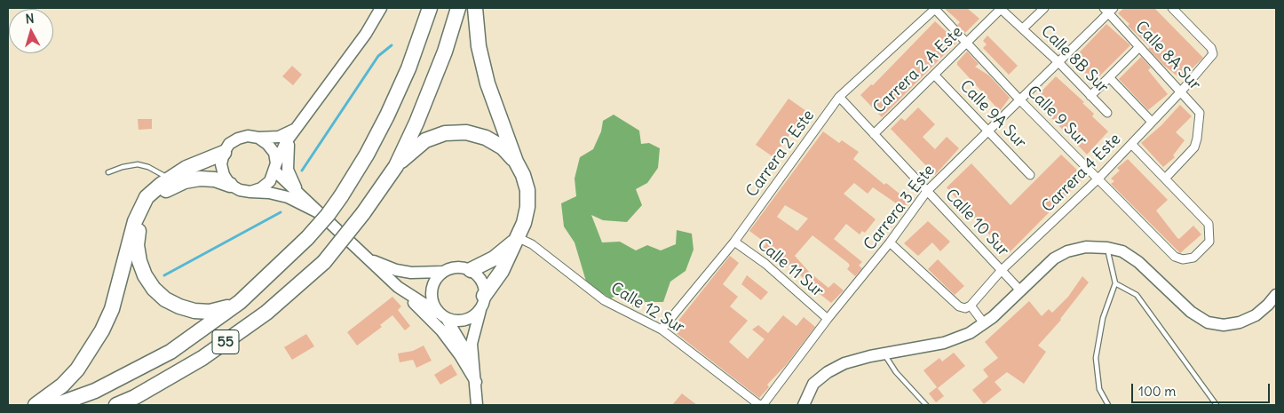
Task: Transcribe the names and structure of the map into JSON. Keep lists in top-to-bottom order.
{
  "streets": {
    "highway": ["55"],
    "street": [
      "Calle 8A Sur",
      "Calle 8B Sur",
      "Carrera 2 A Este",
      "Calle 9A Sur",
      "Calle 9 Sur",
      "Carrera 2 Este",
      "Carrera 4 Este",
      "Carrera 3 Este",
      "Calle 10 Sur",
      "Calle 11 Sur",
      "Calle 12 Sur"
    ]
  },
  "crossings": [
    ["Calle 8A Sur", "Calle 9 Sur"],
    ["Calle 8A Sur", "Carrera 4 Este"],
    ["Calle 8A Sur", "Carrera 3 Este"],
    ["Calle 8B Sur", "Carrera 2 A Este"],
    ["Calle 8B Sur", "Carrera 3 Este"],
    ["Carrera 2 A Este", "Calle 9A Sur"],
    ["Carrera 2 A Este", "Calle 9 Sur"],
    ["Carrera 2 A Este", "Calle 10 Sur"],
    ["Calle 9A Sur", "Carrera 3 Este"],
    ["Calle 9 Sur", "Carrera 2 Este"],
    ["Calle 9 Sur", "Carrera 4 Este"],
    ["Calle 9 Sur", "Carrera 3 Este"],
    ["Carrera 2 Este", "Calle 10 Sur"],
    ["Carrera 2 Este", "Calle 11 Sur"],
    ["Carrera 2 Este", "Calle 12 Sur"],
    ["Carrera 4 Este", "Calle 10 Sur"],
    ["Carrera 3 Este", "Calle 10 Sur"],
    ["Carrera 3 Este", "Calle 11 Sur"],
    ["Carrera 3 Este", "Calle 12 Sur"]
  ],
  "scale_bar": "100 m",
  "north": "top"
}
